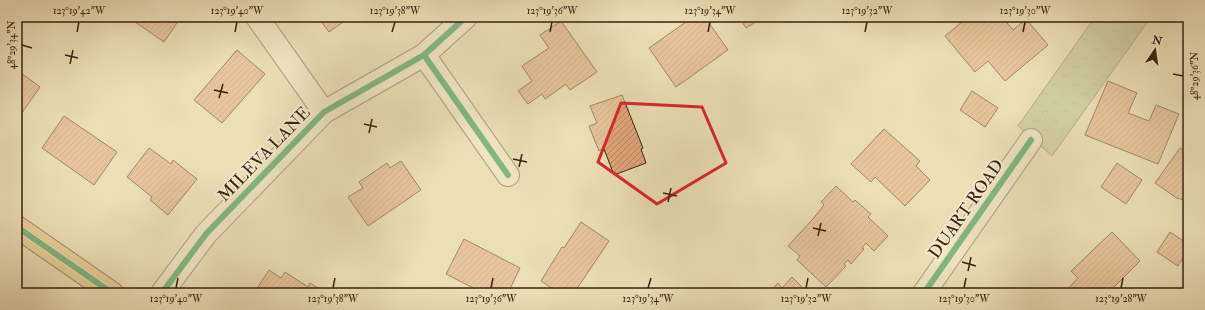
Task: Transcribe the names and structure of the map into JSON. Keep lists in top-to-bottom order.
{
  "streets": {
    "street": ["MILEVA LANE", "DUART ROAD"]
  },
  "north": "top",
  "coordinates": [
    "123°19'42\"W",
    "123°19'40\"W",
    "123°19'38\"W",
    "123°19'36\"W",
    "123°19'34\"W",
    "123°19'32\"W",
    "123°19'30\"W",
    "48°29'34\"N",
    "48°29'36\"N",
    "123°19'28\"W"
  ]
}
